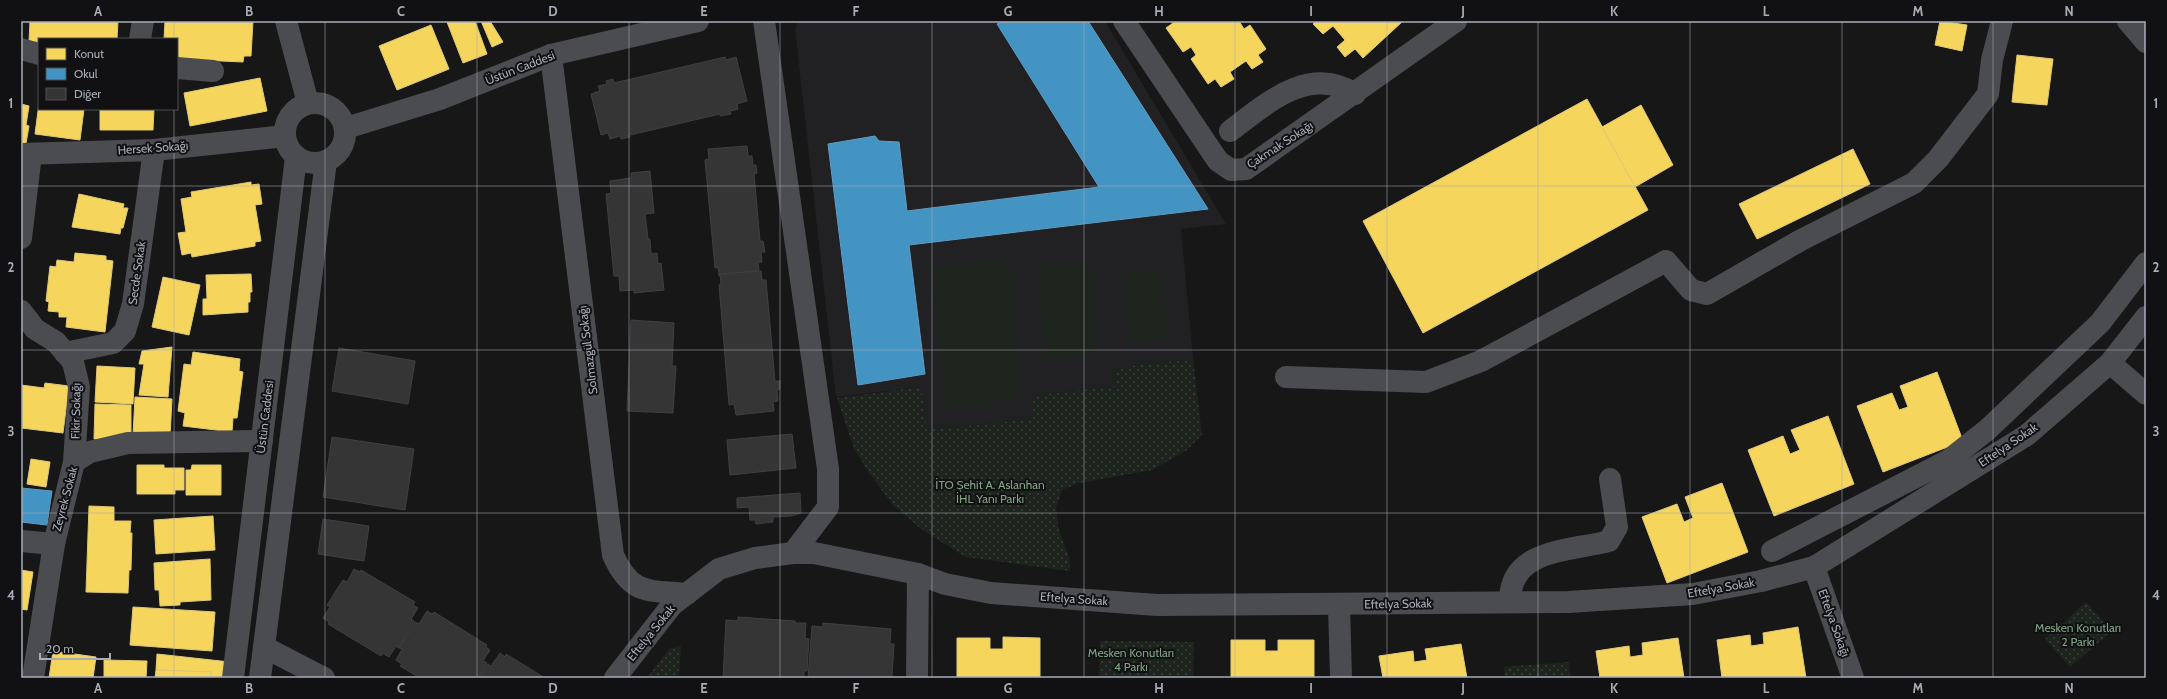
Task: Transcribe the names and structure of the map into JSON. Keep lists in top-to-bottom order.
{
  "streets": {
    "street": [
      "Üstün Caddesi",
      "Çakmak Sokağı",
      "Hersek Sokağı",
      "Secde Sokak",
      "Solmazgül Sokağı",
      "Fikir Sokağı",
      "Eftelya Sokak",
      "Zeyrek Sokak",
      "Eftelya Sokağı"
    ]
  },
  "crossings": [
    ["Üstün Caddesi", "Hersek Sokağı"],
    ["Üstün Caddesi", "Solmazgül Sokağı"],
    ["Üstün Caddesi", "Zeyrek Sokak"],
    ["Hersek Sokağı", "Secde Sokak"],
    ["Secde Sokak", "Fikir Sokağı"],
    ["Solmazgül Sokağı", "Eftelya Sokak"],
    ["Fikir Sokağı", "Zeyrek Sokak"],
    ["Eftelya Sokak", "Eftelya Sokağı"]
  ],
  "parks": ["İTO Şehit A. Aslanhan İHL Yanı Parkı", "Mesken Konutları 2 Parkı", "Mesken Konutları 4 Parkı"],
  "legend": ["Konut", "Okul", "Diğer"],
  "scale_bar": "20 m",
  "grid": {
    "columns": [
      "A",
      "B",
      "C",
      "D",
      "E",
      "F",
      "G",
      "H",
      "I",
      "J",
      "K",
      "L",
      "M",
      "N"
    ],
    "rows": [
      "1",
      "2",
      "3",
      "4"
    ]
  }
}
